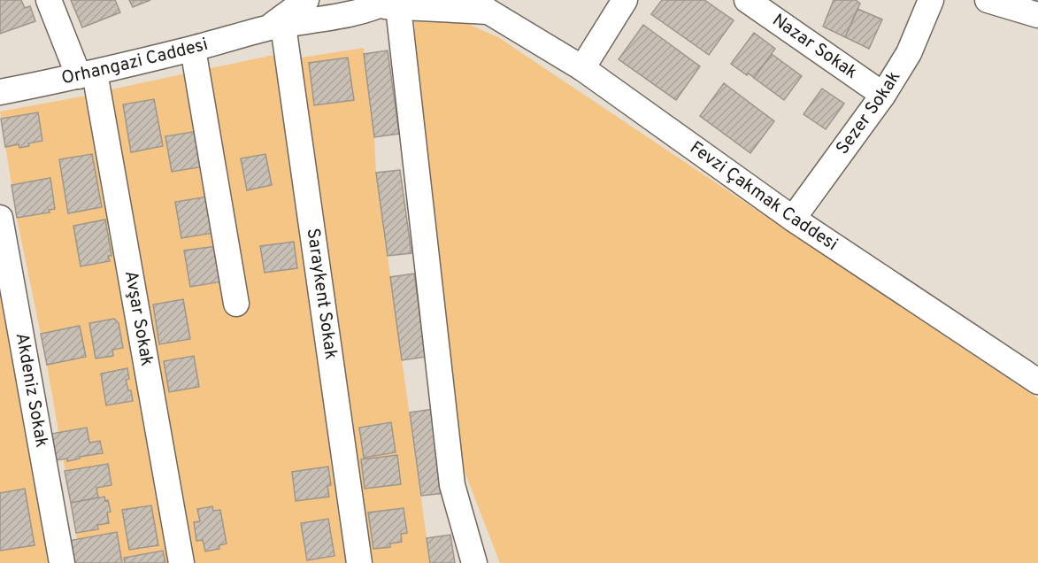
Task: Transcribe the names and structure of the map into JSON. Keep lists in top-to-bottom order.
{
  "streets": {
    "street": [
      "Nazar Sokak",
      "Orhangazi Caddesi",
      "Sezer Sokak",
      "Fevzi Çakmak Caddesi",
      "Saraykent Sokak",
      "Avşar Sokak",
      "Akdeniz Sokak"
    ]
  },
  "crossings": [
    ["Nazar Sokak", "Sezer Sokak"],
    ["Orhangazi Caddesi", "Saraykent Sokak"],
    ["Orhangazi Caddesi", "Avşar Sokak"],
    ["Sezer Sokak", "Fevzi Çakmak Caddesi"]
  ]
}
